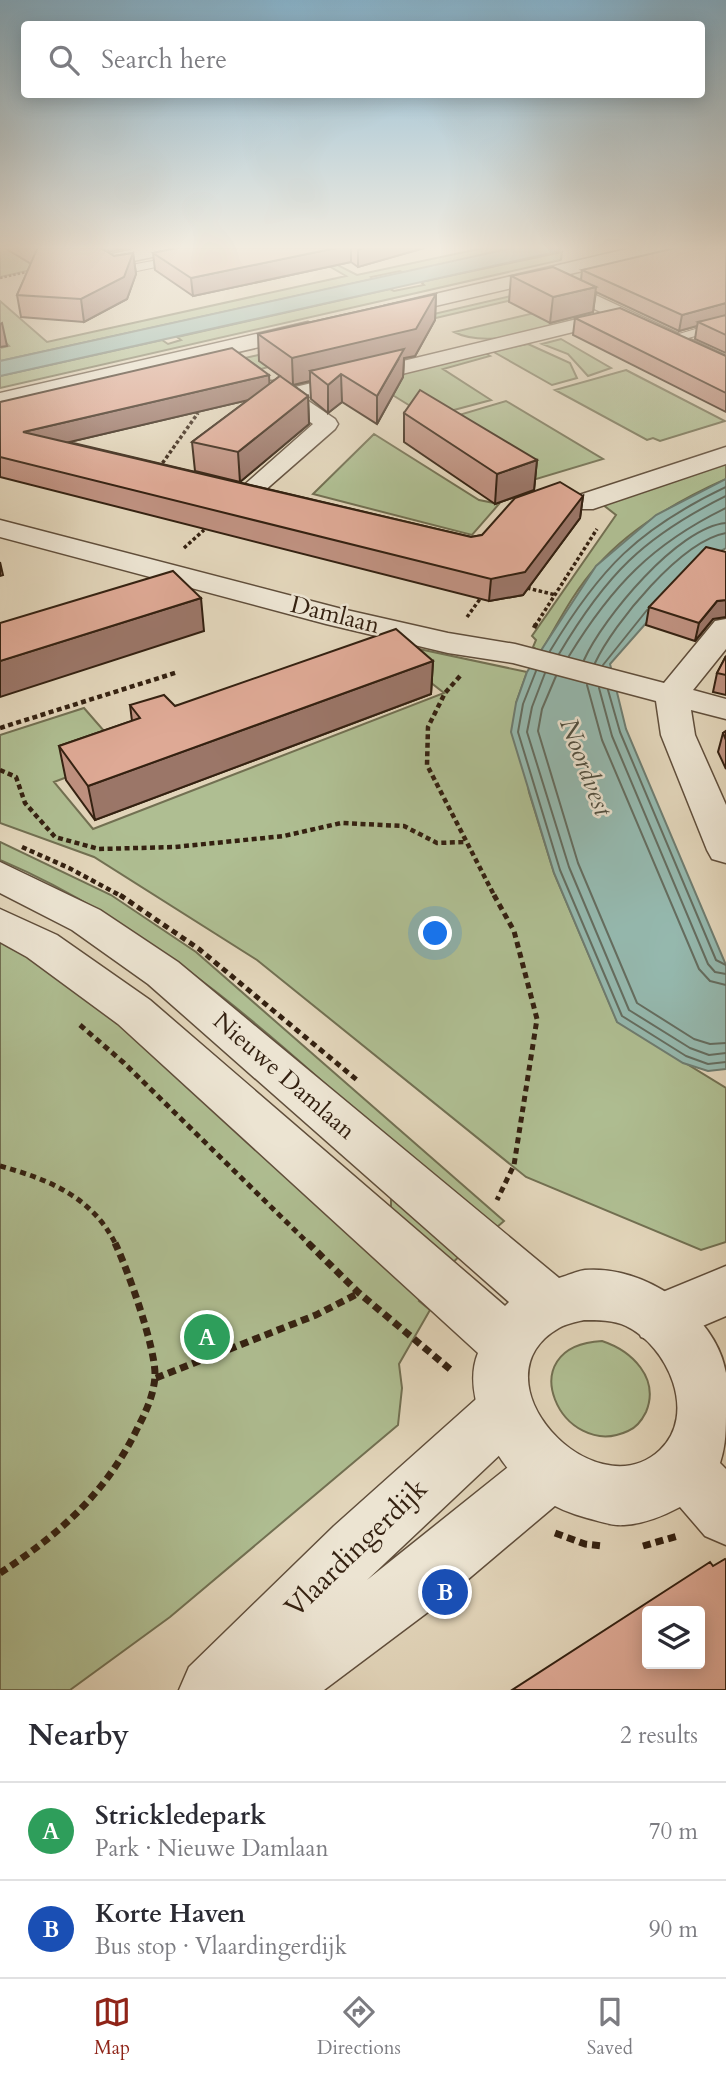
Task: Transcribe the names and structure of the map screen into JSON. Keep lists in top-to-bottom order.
{
  "streets": {
    "street": ["Damlaan", "Nieuwe Damlaan", "Vlaardingerdijk"]
  },
  "crossings": [
    ["Nieuwe Damlaan", "Vlaardingerdijk"]
  ],
  "water": ["Noordvest"],
  "page": {
    "search": "Search here",
    "pins": ["A", "B"],
    "heading": ["Nearby", "2 results"],
    "list": [
      {
        "mark": "A",
        "name": "Strickledepark",
        "note": "Park · Nieuwe Damlaan",
        "value": "70 m"
      },
      {
        "mark": "B",
        "name": "Korte Haven",
        "note": "Bus stop · Vlaardingerdijk",
        "value": "90 m"
      }
    ],
    "nav": ["Map", "Directions", "Saved"]
  }
}
